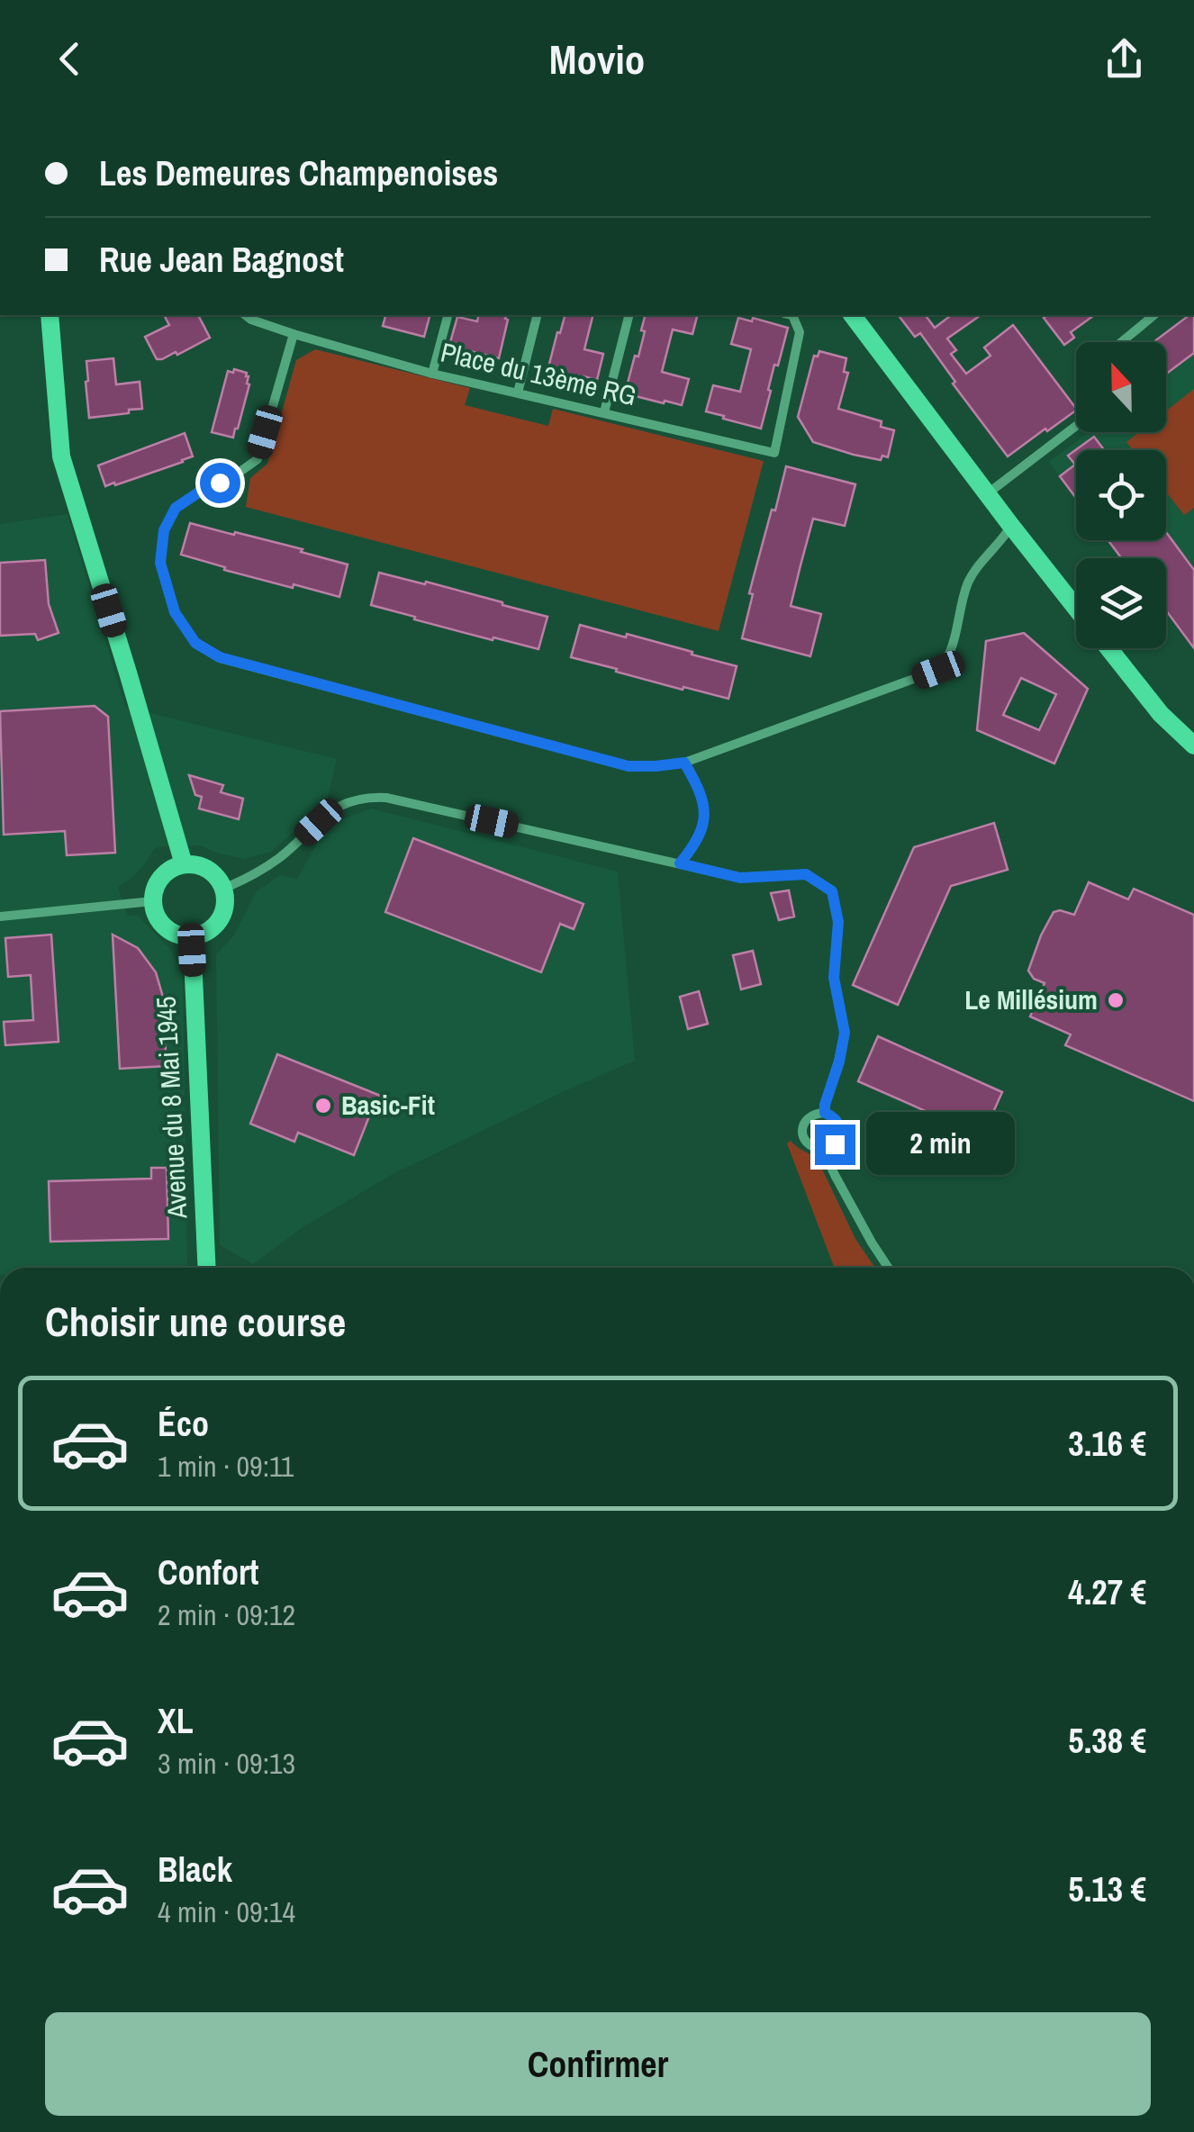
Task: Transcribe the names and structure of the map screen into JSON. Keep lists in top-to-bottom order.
{
  "streets": {
    "main road": ["Avenue du 8 Mai 1945"],
    "street": ["Place du 13ème RG"]
  },
  "places": ["Le Millésium", "Basic-Fit"],
  "north": "top",
  "page": {
    "header": "Movio",
    "banner": ["Les Demeures Champenoises", "Rue Jean Bagnost"],
    "bubble": "2 min",
    "heading": "Choisir une course",
    "list": [
      {
        "name": "Éco",
        "note": "1 min · 09:11",
        "value": "3.16 €"
      },
      {
        "name": "Confort",
        "note": "2 min · 09:12",
        "value": "4.27 €"
      },
      {
        "name": "XL",
        "note": "3 min · 09:13",
        "value": "5.38 €"
      },
      {
        "name": "Black",
        "note": "4 min · 09:14",
        "value": "5.13 €"
      }
    ],
    "buttons": "Confirmer"
  }
}
